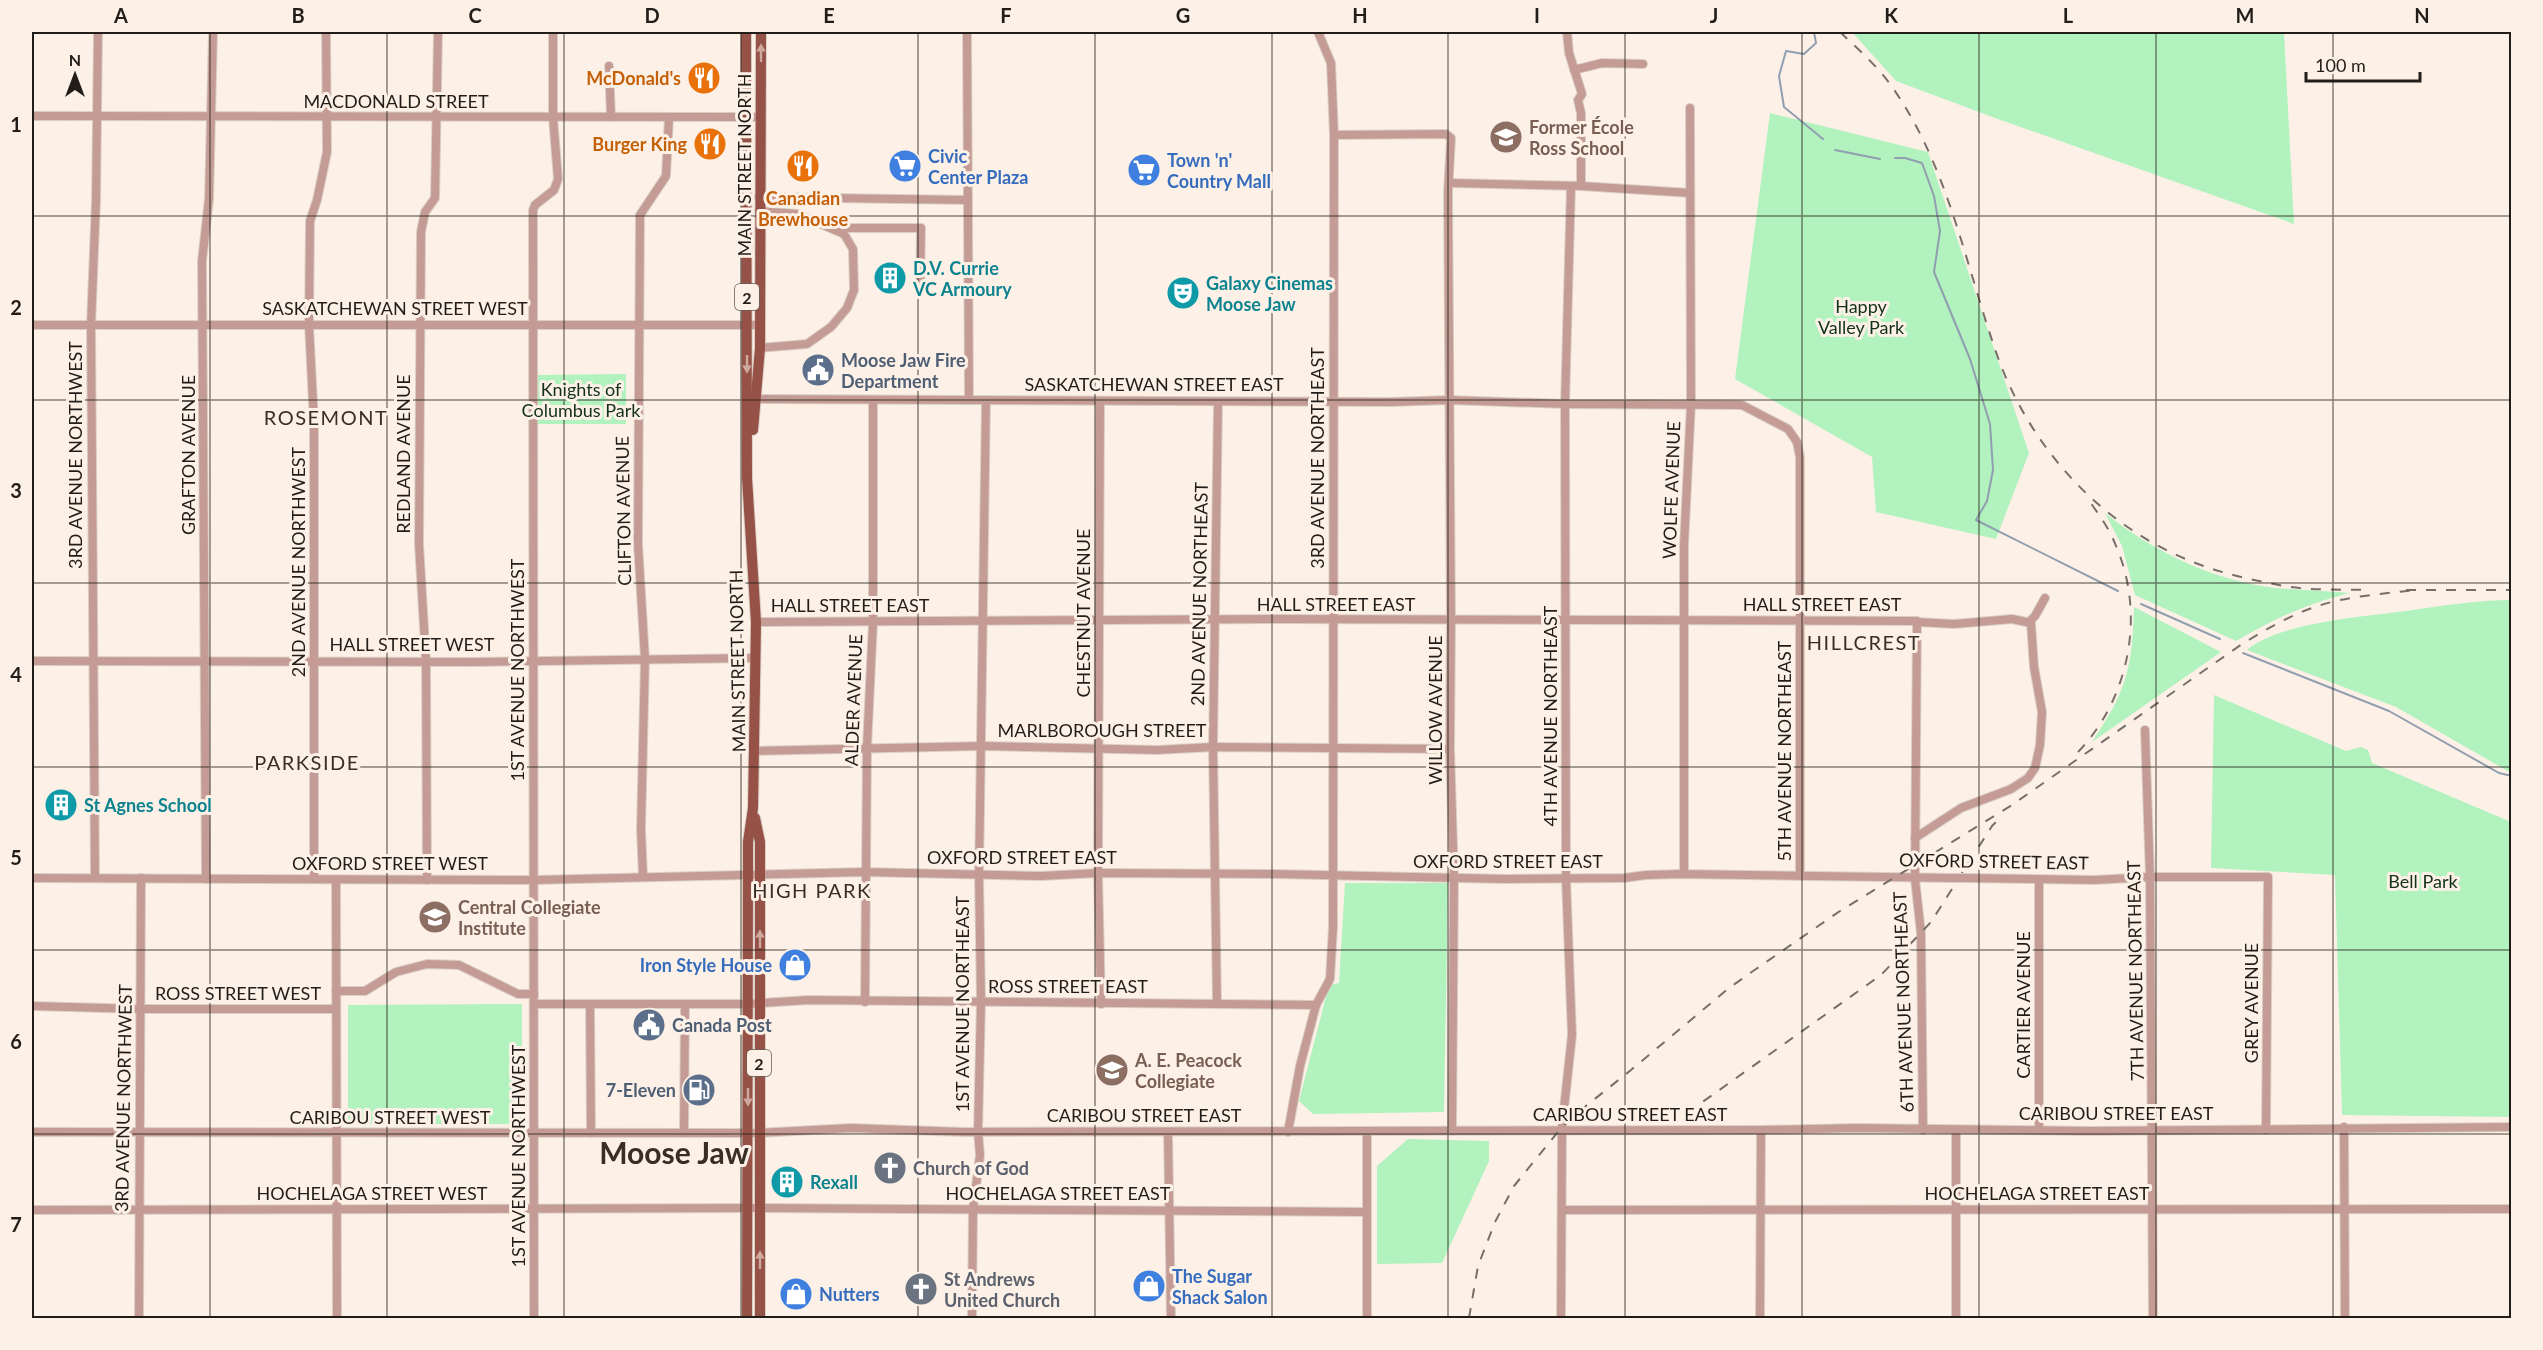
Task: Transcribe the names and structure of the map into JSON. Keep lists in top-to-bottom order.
{
  "streets": {
    "main road": ["MAIN STREET NORTH", "2"],
    "street": [
      "MACDONALD STREET",
      "SASKATCHEWAN STREET WEST",
      "SASKATCHEWAN STREET EAST",
      "REDLAND AVENUE",
      "3RD AVENUE NORTHWEST",
      "GRAFTON AVENUE",
      "3RD AVENUE NORTHEAST",
      "WOLFE AVENUE",
      "CLIFTON AVENUE",
      "2ND AVENUE NORTHWEST",
      "2ND AVENUE NORTHEAST",
      "HALL STREET EAST",
      "CHESTNUT AVENUE",
      "HALL STREET WEST",
      "1ST AVENUE NORTHWEST",
      "ALDER AVENUE",
      "WILLOW AVENUE",
      "4TH AVENUE NORTHEAST",
      "MARLBOROUGH STREET",
      "5TH AVENUE NORTHEAST",
      "OXFORD STREET EAST",
      "OXFORD STREET WEST",
      "7TH AVENUE NORTHEAST",
      "ROSS STREET EAST",
      "ROSS STREET WEST",
      "6TH AVENUE NORTHEAST",
      "GREY AVENUE",
      "1ST AVENUE NORTHEAST",
      "CARTIER AVENUE",
      "CARIBOU STREET EAST",
      "CARIBOU STREET WEST",
      "HOCHELAGA STREET WEST",
      "HOCHELAGA STREET EAST"
    ]
  },
  "crossings": [
    ["MACDONALD STREET", "MAIN STREET NORTH"],
    ["MACDONALD STREET", "REDLAND AVENUE"],
    ["MACDONALD STREET", "3RD AVENUE NORTHWEST"],
    ["MACDONALD STREET", "GRAFTON AVENUE"],
    ["MACDONALD STREET", "CLIFTON AVENUE"],
    ["MACDONALD STREET", "2ND AVENUE NORTHWEST"],
    ["MACDONALD STREET", "1ST AVENUE NORTHWEST"],
    ["MAIN STREET NORTH", "SASKATCHEWAN STREET WEST"],
    ["MAIN STREET NORTH", "SASKATCHEWAN STREET EAST"],
    ["MAIN STREET NORTH", "HALL STREET EAST"],
    ["MAIN STREET NORTH", "HALL STREET WEST"],
    ["MAIN STREET NORTH", "MARLBOROUGH STREET"],
    ["MAIN STREET NORTH", "OXFORD STREET EAST"],
    ["MAIN STREET NORTH", "OXFORD STREET WEST"],
    ["MAIN STREET NORTH", "ROSS STREET EAST"],
    ["MAIN STREET NORTH", "CARIBOU STREET EAST"],
    ["MAIN STREET NORTH", "CARIBOU STREET WEST"],
    ["MAIN STREET NORTH", "HOCHELAGA STREET WEST"],
    ["MAIN STREET NORTH", "HOCHELAGA STREET EAST"],
    ["SASKATCHEWAN STREET WEST", "REDLAND AVENUE"],
    ["SASKATCHEWAN STREET WEST", "3RD AVENUE NORTHWEST"],
    ["SASKATCHEWAN STREET WEST", "GRAFTON AVENUE"],
    ["SASKATCHEWAN STREET WEST", "CLIFTON AVENUE"],
    ["SASKATCHEWAN STREET WEST", "2ND AVENUE NORTHWEST"],
    ["SASKATCHEWAN STREET WEST", "1ST AVENUE NORTHWEST"],
    ["SASKATCHEWAN STREET EAST", "3RD AVENUE NORTHEAST"],
    ["SASKATCHEWAN STREET EAST", "WOLFE AVENUE"],
    ["SASKATCHEWAN STREET EAST", "2ND AVENUE NORTHEAST"],
    ["SASKATCHEWAN STREET EAST", "CHESTNUT AVENUE"],
    ["SASKATCHEWAN STREET EAST", "ALDER AVENUE"],
    ["SASKATCHEWAN STREET EAST", "WILLOW AVENUE"],
    ["SASKATCHEWAN STREET EAST", "4TH AVENUE NORTHEAST"],
    ["SASKATCHEWAN STREET EAST", "5TH AVENUE NORTHEAST"],
    ["SASKATCHEWAN STREET EAST", "1ST AVENUE NORTHEAST"],
    ["REDLAND AVENUE", "HALL STREET WEST"],
    ["REDLAND AVENUE", "OXFORD STREET WEST"],
    ["3RD AVENUE NORTHWEST", "HALL STREET WEST"],
    ["3RD AVENUE NORTHWEST", "OXFORD STREET WEST"],
    ["3RD AVENUE NORTHWEST", "ROSS STREET WEST"],
    ["3RD AVENUE NORTHWEST", "CARIBOU STREET WEST"],
    ["3RD AVENUE NORTHWEST", "HOCHELAGA STREET WEST"],
    ["GRAFTON AVENUE", "HALL STREET WEST"],
    ["GRAFTON AVENUE", "OXFORD STREET WEST"],
    ["3RD AVENUE NORTHEAST", "HALL STREET EAST"],
    ["3RD AVENUE NORTHEAST", "WILLOW AVENUE"],
    ["3RD AVENUE NORTHEAST", "MARLBOROUGH STREET"],
    ["3RD AVENUE NORTHEAST", "OXFORD STREET EAST"],
    ["3RD AVENUE NORTHEAST", "ROSS STREET EAST"],
    ["3RD AVENUE NORTHEAST", "CARIBOU STREET EAST"],
    ["WOLFE AVENUE", "HALL STREET EAST"],
    ["WOLFE AVENUE", "OXFORD STREET EAST"],
    ["CLIFTON AVENUE", "HALL STREET WEST"],
    ["CLIFTON AVENUE", "OXFORD STREET WEST"],
    ["2ND AVENUE NORTHWEST", "HALL STREET WEST"],
    ["2ND AVENUE NORTHWEST", "OXFORD STREET WEST"],
    ["2ND AVENUE NORTHEAST", "HALL STREET EAST"],
    ["2ND AVENUE NORTHEAST", "MARLBOROUGH STREET"],
    ["2ND AVENUE NORTHEAST", "OXFORD STREET EAST"],
    ["2ND AVENUE NORTHEAST", "ROSS STREET EAST"],
    ["HALL STREET EAST", "CHESTNUT AVENUE"],
    ["HALL STREET EAST", "ALDER AVENUE"],
    ["HALL STREET EAST", "WILLOW AVENUE"],
    ["HALL STREET EAST", "4TH AVENUE NORTHEAST"],
    ["HALL STREET EAST", "5TH AVENUE NORTHEAST"],
    ["HALL STREET EAST", "6TH AVENUE NORTHEAST"],
    ["HALL STREET EAST", "1ST AVENUE NORTHEAST"],
    ["CHESTNUT AVENUE", "MARLBOROUGH STREET"],
    ["CHESTNUT AVENUE", "OXFORD STREET EAST"],
    ["CHESTNUT AVENUE", "ROSS STREET EAST"],
    ["HALL STREET WEST", "1ST AVENUE NORTHWEST"],
    ["1ST AVENUE NORTHWEST", "OXFORD STREET WEST"],
    ["1ST AVENUE NORTHWEST", "ROSS STREET WEST"],
    ["1ST AVENUE NORTHWEST", "CARIBOU STREET WEST"],
    ["1ST AVENUE NORTHWEST", "HOCHELAGA STREET WEST"],
    ["ALDER AVENUE", "MARLBOROUGH STREET"],
    ["ALDER AVENUE", "OXFORD STREET EAST"],
    ["ALDER AVENUE", "ROSS STREET EAST"],
    ["WILLOW AVENUE", "MARLBOROUGH STREET"],
    ["WILLOW AVENUE", "OXFORD STREET EAST"],
    ["WILLOW AVENUE", "CARIBOU STREET EAST"],
    ["4TH AVENUE NORTHEAST", "OXFORD STREET EAST"],
    ["4TH AVENUE NORTHEAST", "CARIBOU STREET EAST"],
    ["4TH AVENUE NORTHEAST", "HOCHELAGA STREET EAST"],
    ["MARLBOROUGH STREET", "1ST AVENUE NORTHEAST"],
    ["5TH AVENUE NORTHEAST", "OXFORD STREET EAST"],
    ["OXFORD STREET EAST", "OXFORD STREET WEST"],
    ["OXFORD STREET EAST", "7TH AVENUE NORTHEAST"],
    ["OXFORD STREET EAST", "6TH AVENUE NORTHEAST"],
    ["OXFORD STREET EAST", "GREY AVENUE"],
    ["OXFORD STREET EAST", "1ST AVENUE NORTHEAST"],
    ["OXFORD STREET EAST", "CARTIER AVENUE"],
    ["7TH AVENUE NORTHEAST", "CARIBOU STREET EAST"],
    ["7TH AVENUE NORTHEAST", "HOCHELAGA STREET EAST"],
    ["ROSS STREET EAST", "1ST AVENUE NORTHEAST"],
    ["6TH AVENUE NORTHEAST", "CARIBOU STREET EAST"],
    ["GREY AVENUE", "CARIBOU STREET EAST"],
    ["1ST AVENUE NORTHEAST", "CARIBOU STREET EAST"],
    ["1ST AVENUE NORTHEAST", "HOCHELAGA STREET EAST"],
    ["CARTIER AVENUE", "CARIBOU STREET EAST"],
    ["CARIBOU STREET EAST", "CARIBOU STREET WEST"],
    ["HOCHELAGA STREET WEST", "HOCHELAGA STREET EAST"]
  ],
  "districts": [
    "ROSEMONT",
    "HILLCREST",
    "PARKSIDE",
    "HIGH PARK",
    "Moose Jaw"
  ],
  "parks": ["Happy Valley Park", "Knights of Columbus Park", "Bell Park"],
  "places": {
    "restaurant": ["McDonald's", "Burger King", "Canadian Brewhouse"],
    "school or university": ["Former École Ross School", "Central Collegiate Institute", "A. E. Peacock Collegiate"],
    "supermarket": ["Civic Center Plaza", "Town 'n' Country Mall"],
    "building": ["D.V. Currie VC Armoury", "St Agnes School", "Rexall"],
    "theatre": ["Galaxy Cinemas Moose Jaw"],
    "public building": ["Moose Jaw Fire Department", "Canada Post"],
    "shop": ["Iron Style House", "The Sugar Shack Salon", "Nutters"],
    "fuel station": ["7-Eleven"],
    "church": ["Church of God", "St Andrews United Church"]
  },
  "scale_bar": "100 m",
  "north": "top",
  "grid": {
    "columns": [
      "A",
      "B",
      "C",
      "D",
      "E",
      "F",
      "G",
      "H",
      "I",
      "J",
      "K",
      "L",
      "M",
      "N"
    ],
    "rows": [
      "1",
      "2",
      "3",
      "4",
      "5",
      "6",
      "7"
    ]
  }
}
